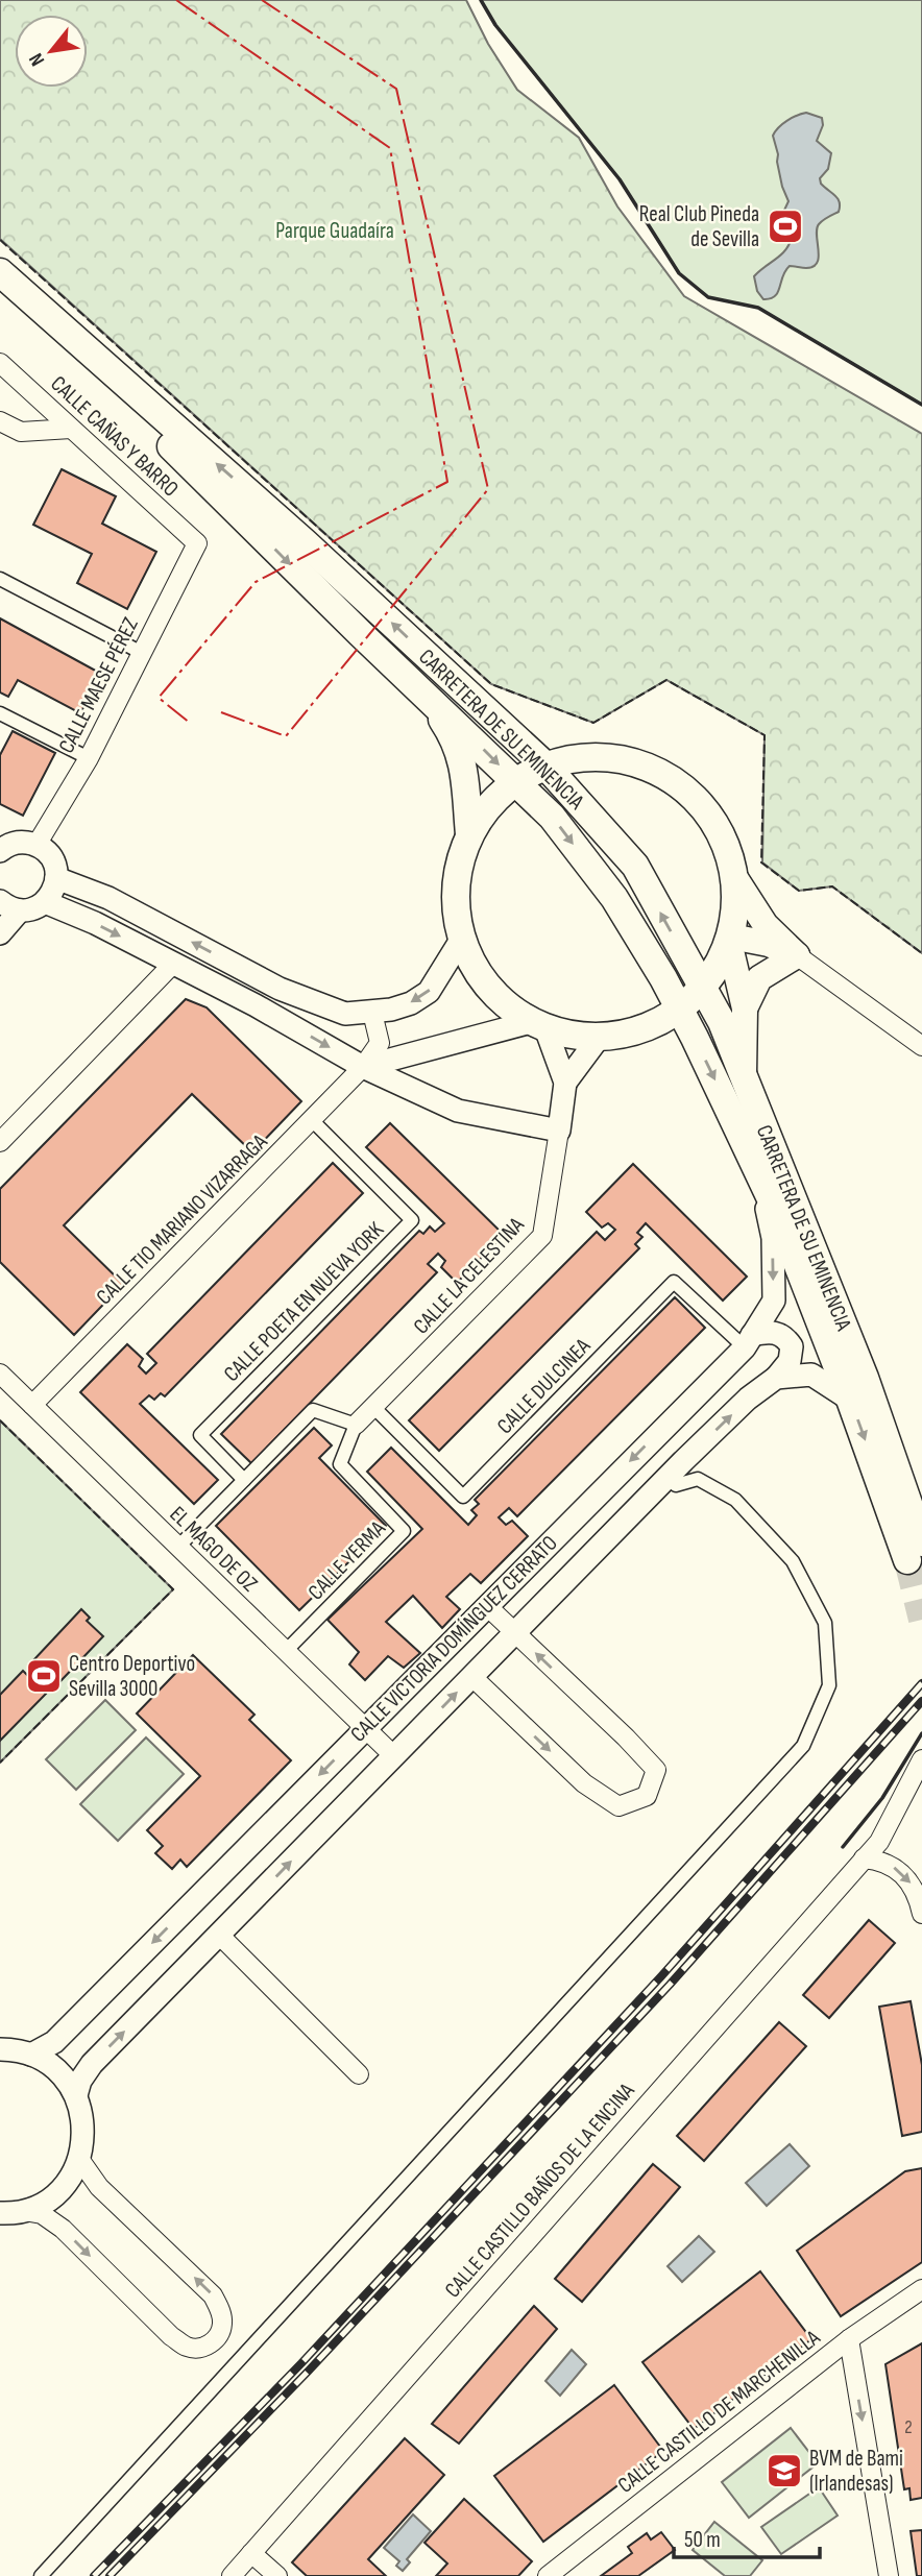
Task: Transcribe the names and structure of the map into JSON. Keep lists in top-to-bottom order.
{
  "streets": {
    "main road": ["CARRETERA DE SU EMINENCIA"],
    "street": [
      "CALLE CAÑAS Y BARRO",
      "CALLE MAESE PÉREZ",
      "CALLE TIO MARIANO VIZARRAGA",
      "CALLE LA CELESTINA",
      "CALLE POETA EN NUEVA YORK",
      "CALLE DULCINEA",
      "EL MAGO DE OZ",
      "CALLE YERMA",
      "CALLE VICTORIA DOMÍNGUEZ CERRATO",
      "CALLE CASTILLO BAÑOS DE LA ENCINA",
      "CALLE CASTILLO DE MARCHENILLA"
    ]
  },
  "crossings": [
    ["CALLE CAÑAS Y BARRO", "CALLE MAESE PÉREZ"],
    ["CARRETERA DE SU EMINENCIA", "CALLE VICTORIA DOMÍNGUEZ CERRATO"],
    ["CALLE TIO MARIANO VIZARRAGA", "CALLE POETA EN NUEVA YORK"],
    ["CALLE TIO MARIANO VIZARRAGA", "EL MAGO DE OZ"],
    ["CALLE LA CELESTINA", "CALLE DULCINEA"],
    ["CALLE LA CELESTINA", "CALLE YERMA"],
    ["CALLE DULCINEA", "CALLE VICTORIA DOMÍNGUEZ CERRATO"],
    ["EL MAGO DE OZ", "CALLE YERMA"],
    ["EL MAGO DE OZ", "CALLE VICTORIA DOMÍNGUEZ CERRATO"]
  ],
  "parks": ["Parque Guadaíra"],
  "places": {
    "sports": ["Real Club Pineda de Sevilla", "Centro Deportivo Sevilla 3000"],
    "school or university": ["BVM de Bami (Irlandesas)"]
  },
  "house_numbers": ["2"],
  "scale_bar": "50 m",
  "north": "bottom left"
}
